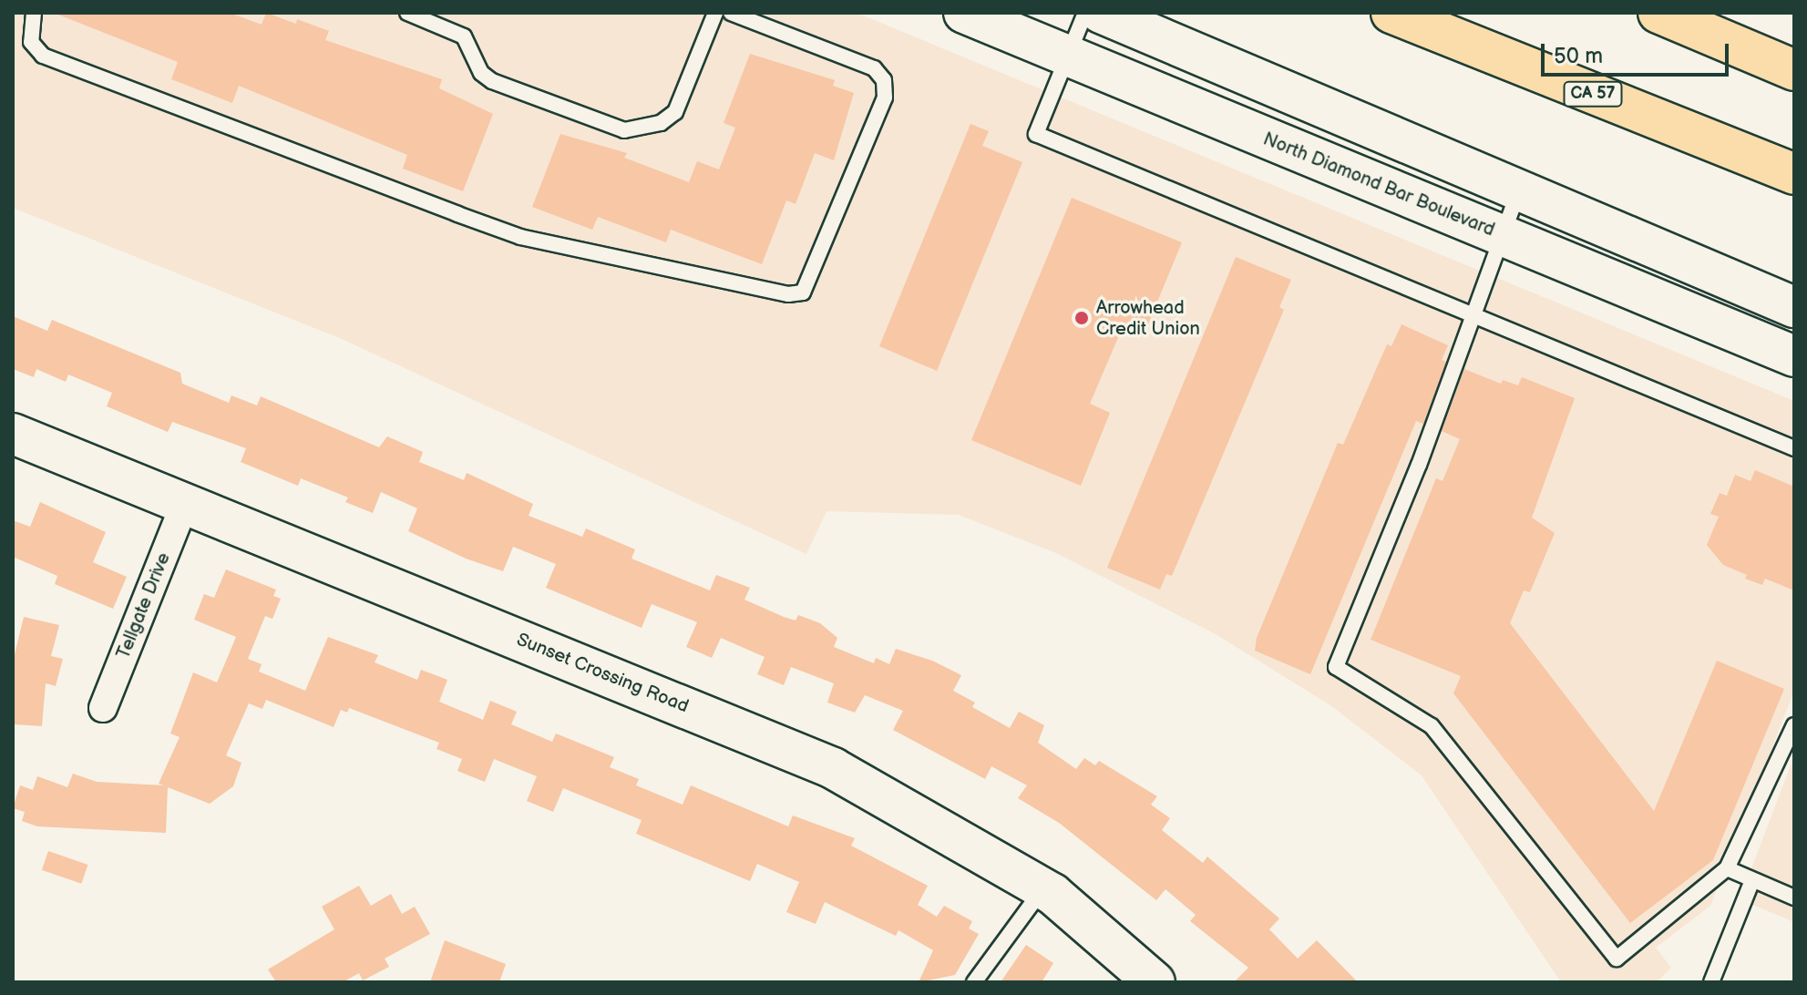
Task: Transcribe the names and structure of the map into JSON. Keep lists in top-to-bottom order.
{
  "streets": {
    "highway": ["CA 57"],
    "main road": ["North Diamond Bar Boulevard", "Sunset Crossing Road"],
    "street": ["Tellgate Drive"]
  },
  "crossings": [
    ["Tellgate Drive", "Sunset Crossing Road"]
  ],
  "places": ["Arrowhead Credit Union"],
  "scale_bar": "50 m"
}
